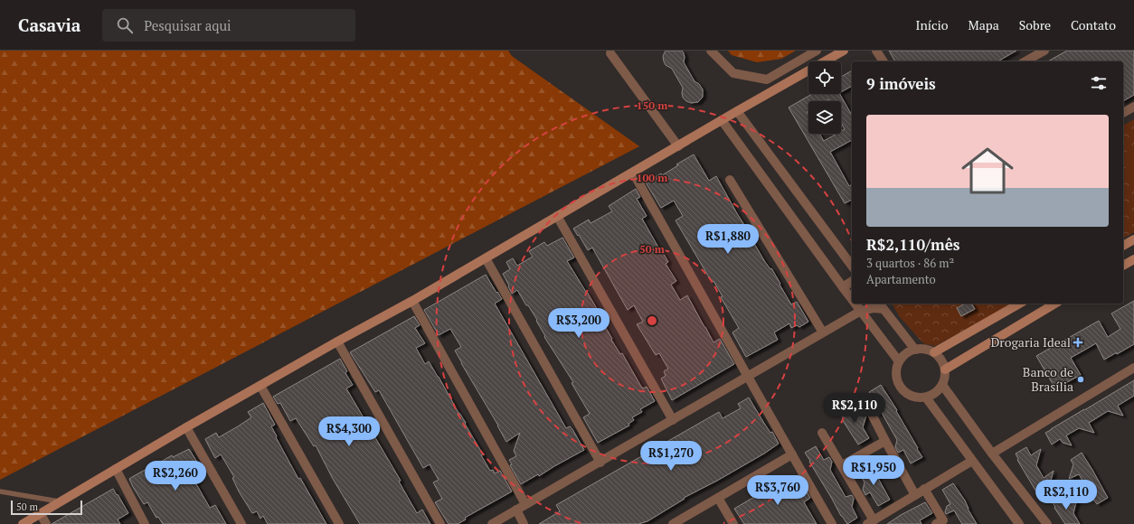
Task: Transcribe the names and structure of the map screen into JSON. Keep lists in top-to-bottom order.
{
  "places": {
    "health": ["Drogaria Ideal"],
    "other": ["Banco de Brasília"]
  },
  "scale_bar": "50 m",
  "page": {
    "header": "Casavia",
    "search": "Pesquisar aqui",
    "nav": [
      "Início",
      "Mapa",
      "Sobre",
      "Contato"
    ],
    "heading": "9 imóveis",
    "list": [
      {
        "name": "R$2,110/mês",
        "note": "3 quartos · 86 m² · Apartamento"
      }
    ],
    "price": [
      "R$1,880",
      "R$3,200",
      "R$2,110",
      "R$4,300",
      "R$1,270",
      "R$1,950",
      "R$2,260",
      "R$3,760",
      "R$2,110"
    ],
    "scale": "50 m"
  },
  "rings": ["150 m", "100 m", "50 m"]
}
